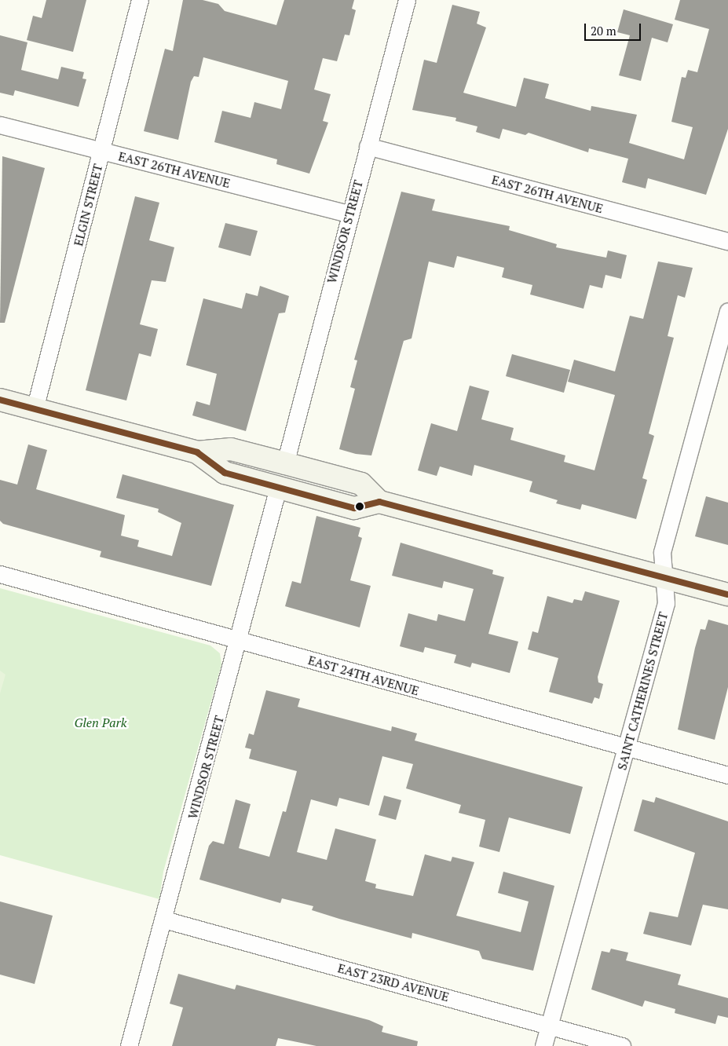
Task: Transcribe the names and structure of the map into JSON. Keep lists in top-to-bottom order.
{
  "streets": {
    "street": [
      "EAST 26TH AVENUE",
      "ELGIN STREET",
      "WINDSOR STREET",
      "EAST 24TH AVENUE",
      "SAINT CATHERINES STREET",
      "EAST 23RD AVENUE"
    ]
  },
  "crossings": [
    ["EAST 26TH AVENUE", "ELGIN STREET"],
    ["EAST 26TH AVENUE", "WINDSOR STREET"],
    ["WINDSOR STREET", "EAST 24TH AVENUE"],
    ["WINDSOR STREET", "EAST 23RD AVENUE"],
    ["EAST 24TH AVENUE", "SAINT CATHERINES STREET"],
    ["SAINT CATHERINES STREET", "EAST 23RD AVENUE"]
  ],
  "parks": ["Glen Park"],
  "scale_bar": "20 m"
}
